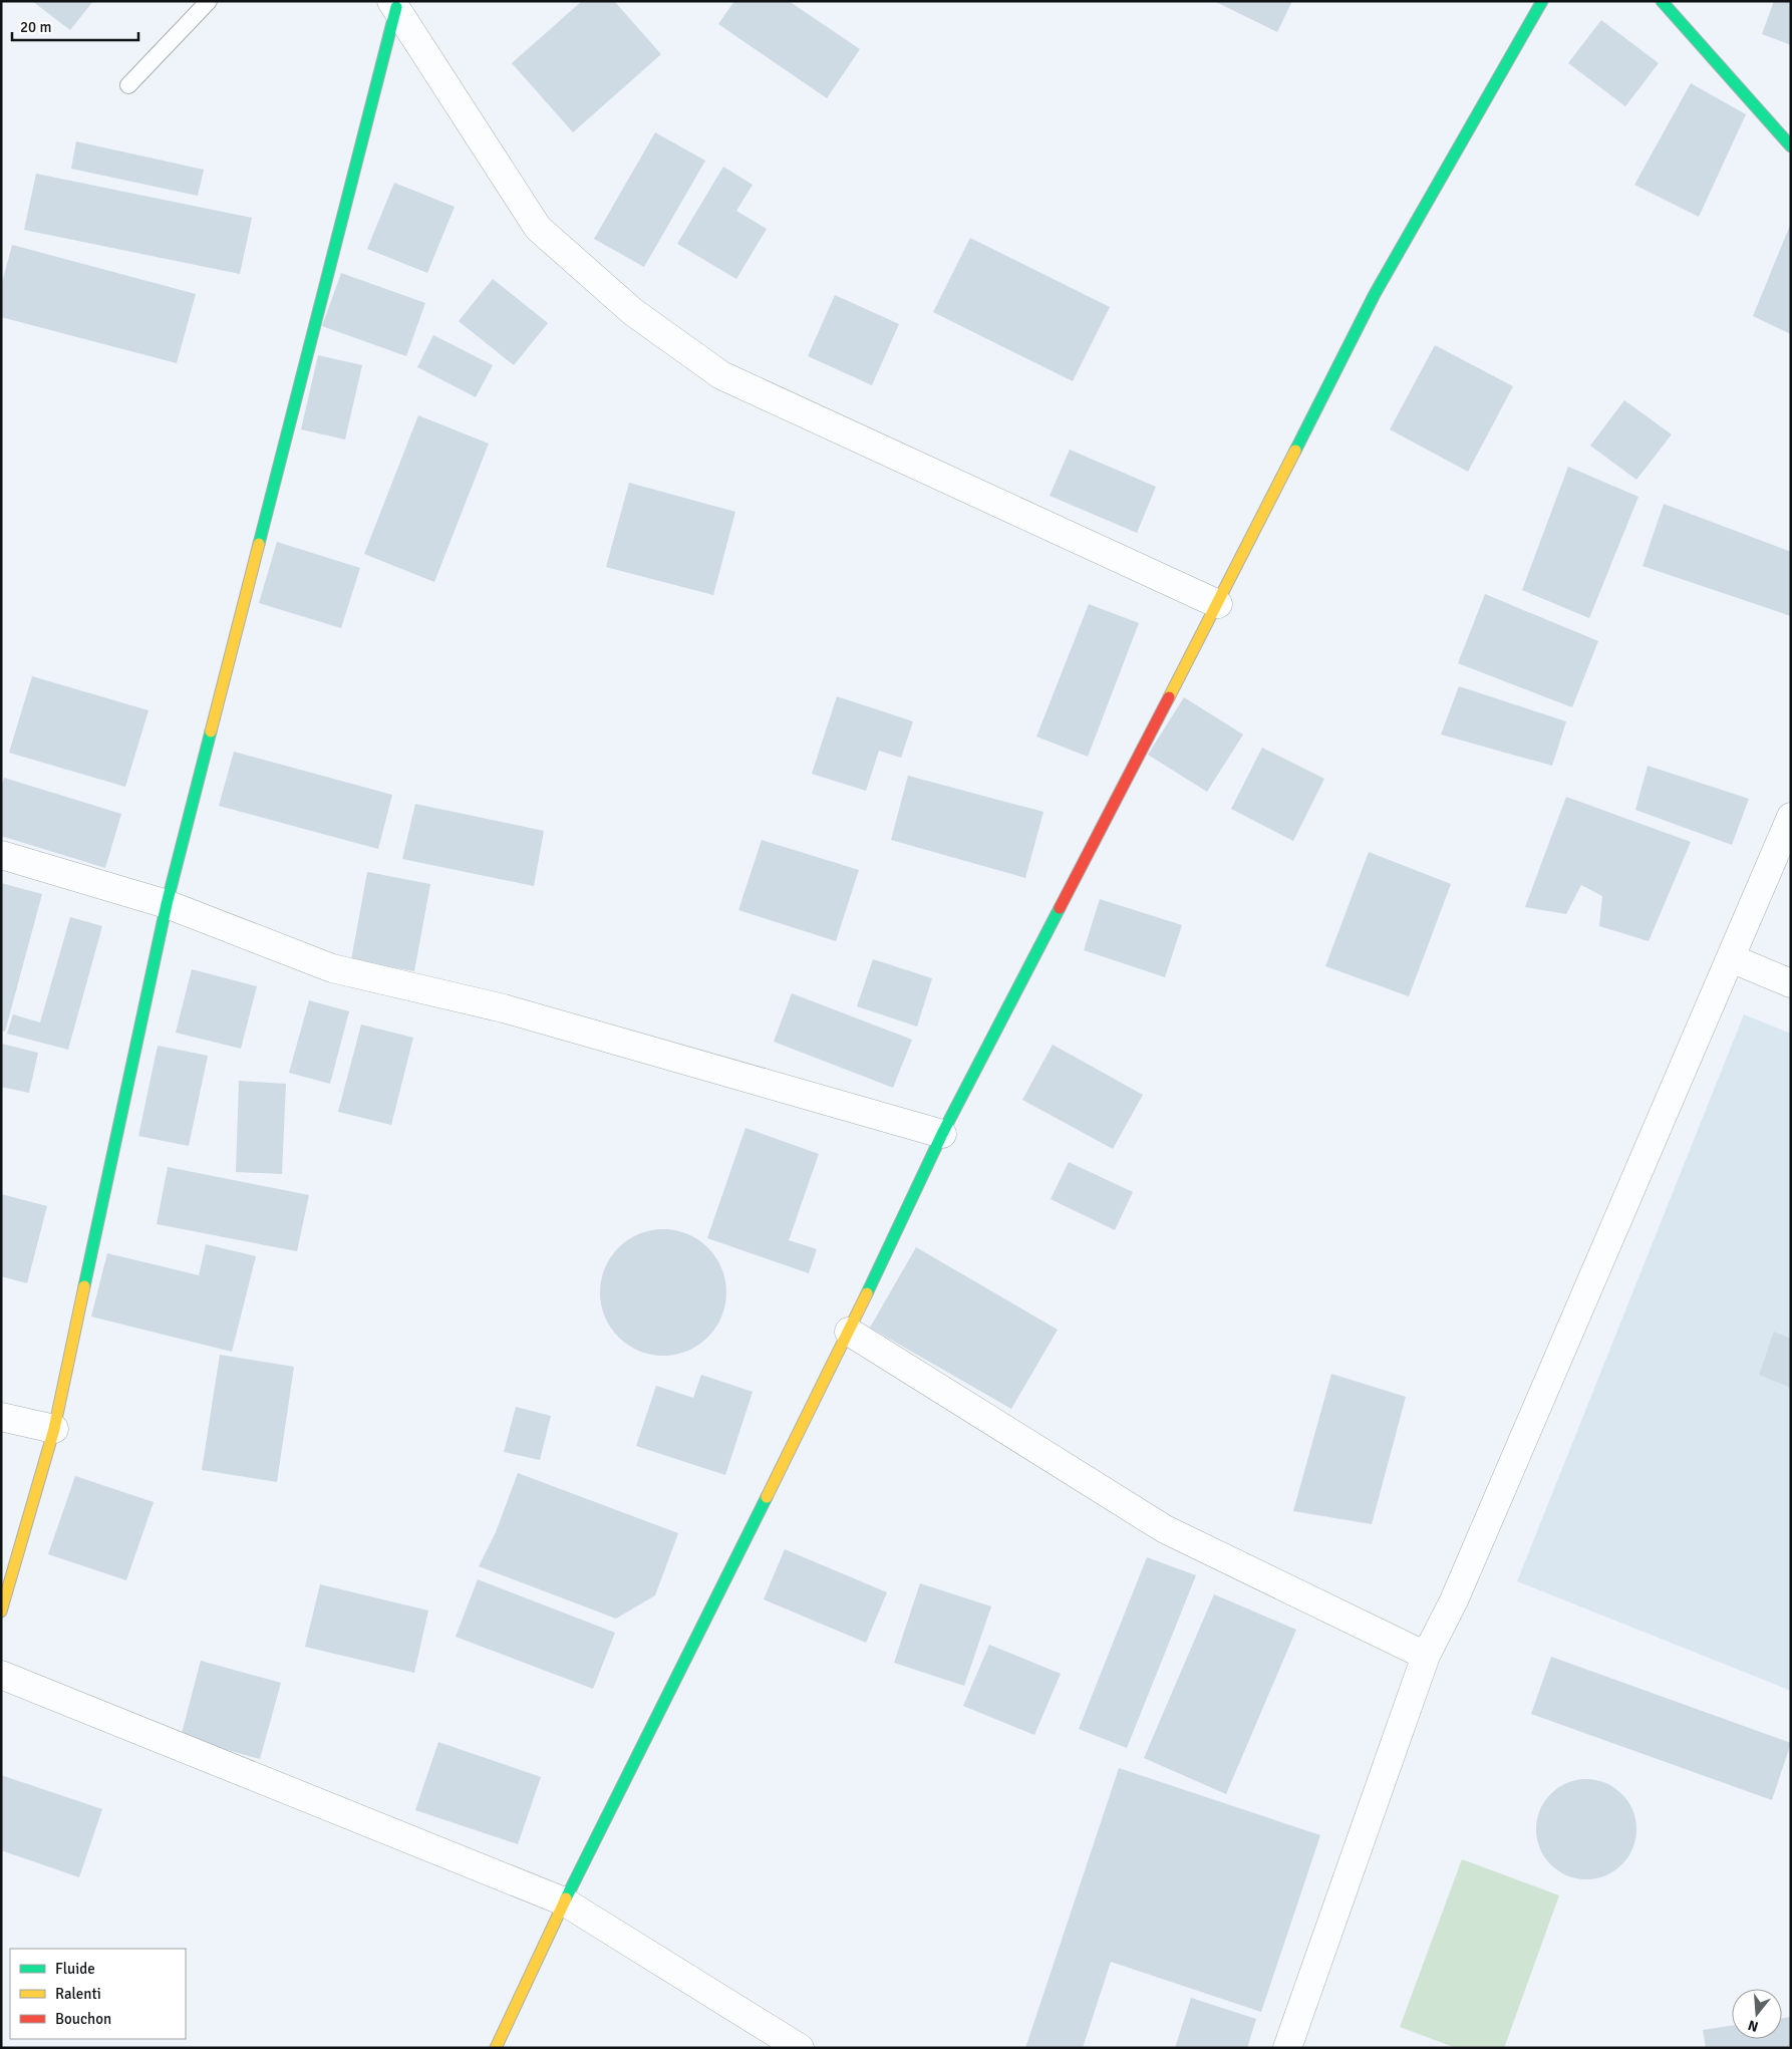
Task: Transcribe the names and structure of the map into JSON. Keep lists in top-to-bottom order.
{
  "legend": ["Fluide", "Ralenti", "Bouchon"],
  "scale_bar": "20 m",
  "north": "bottom"
}
